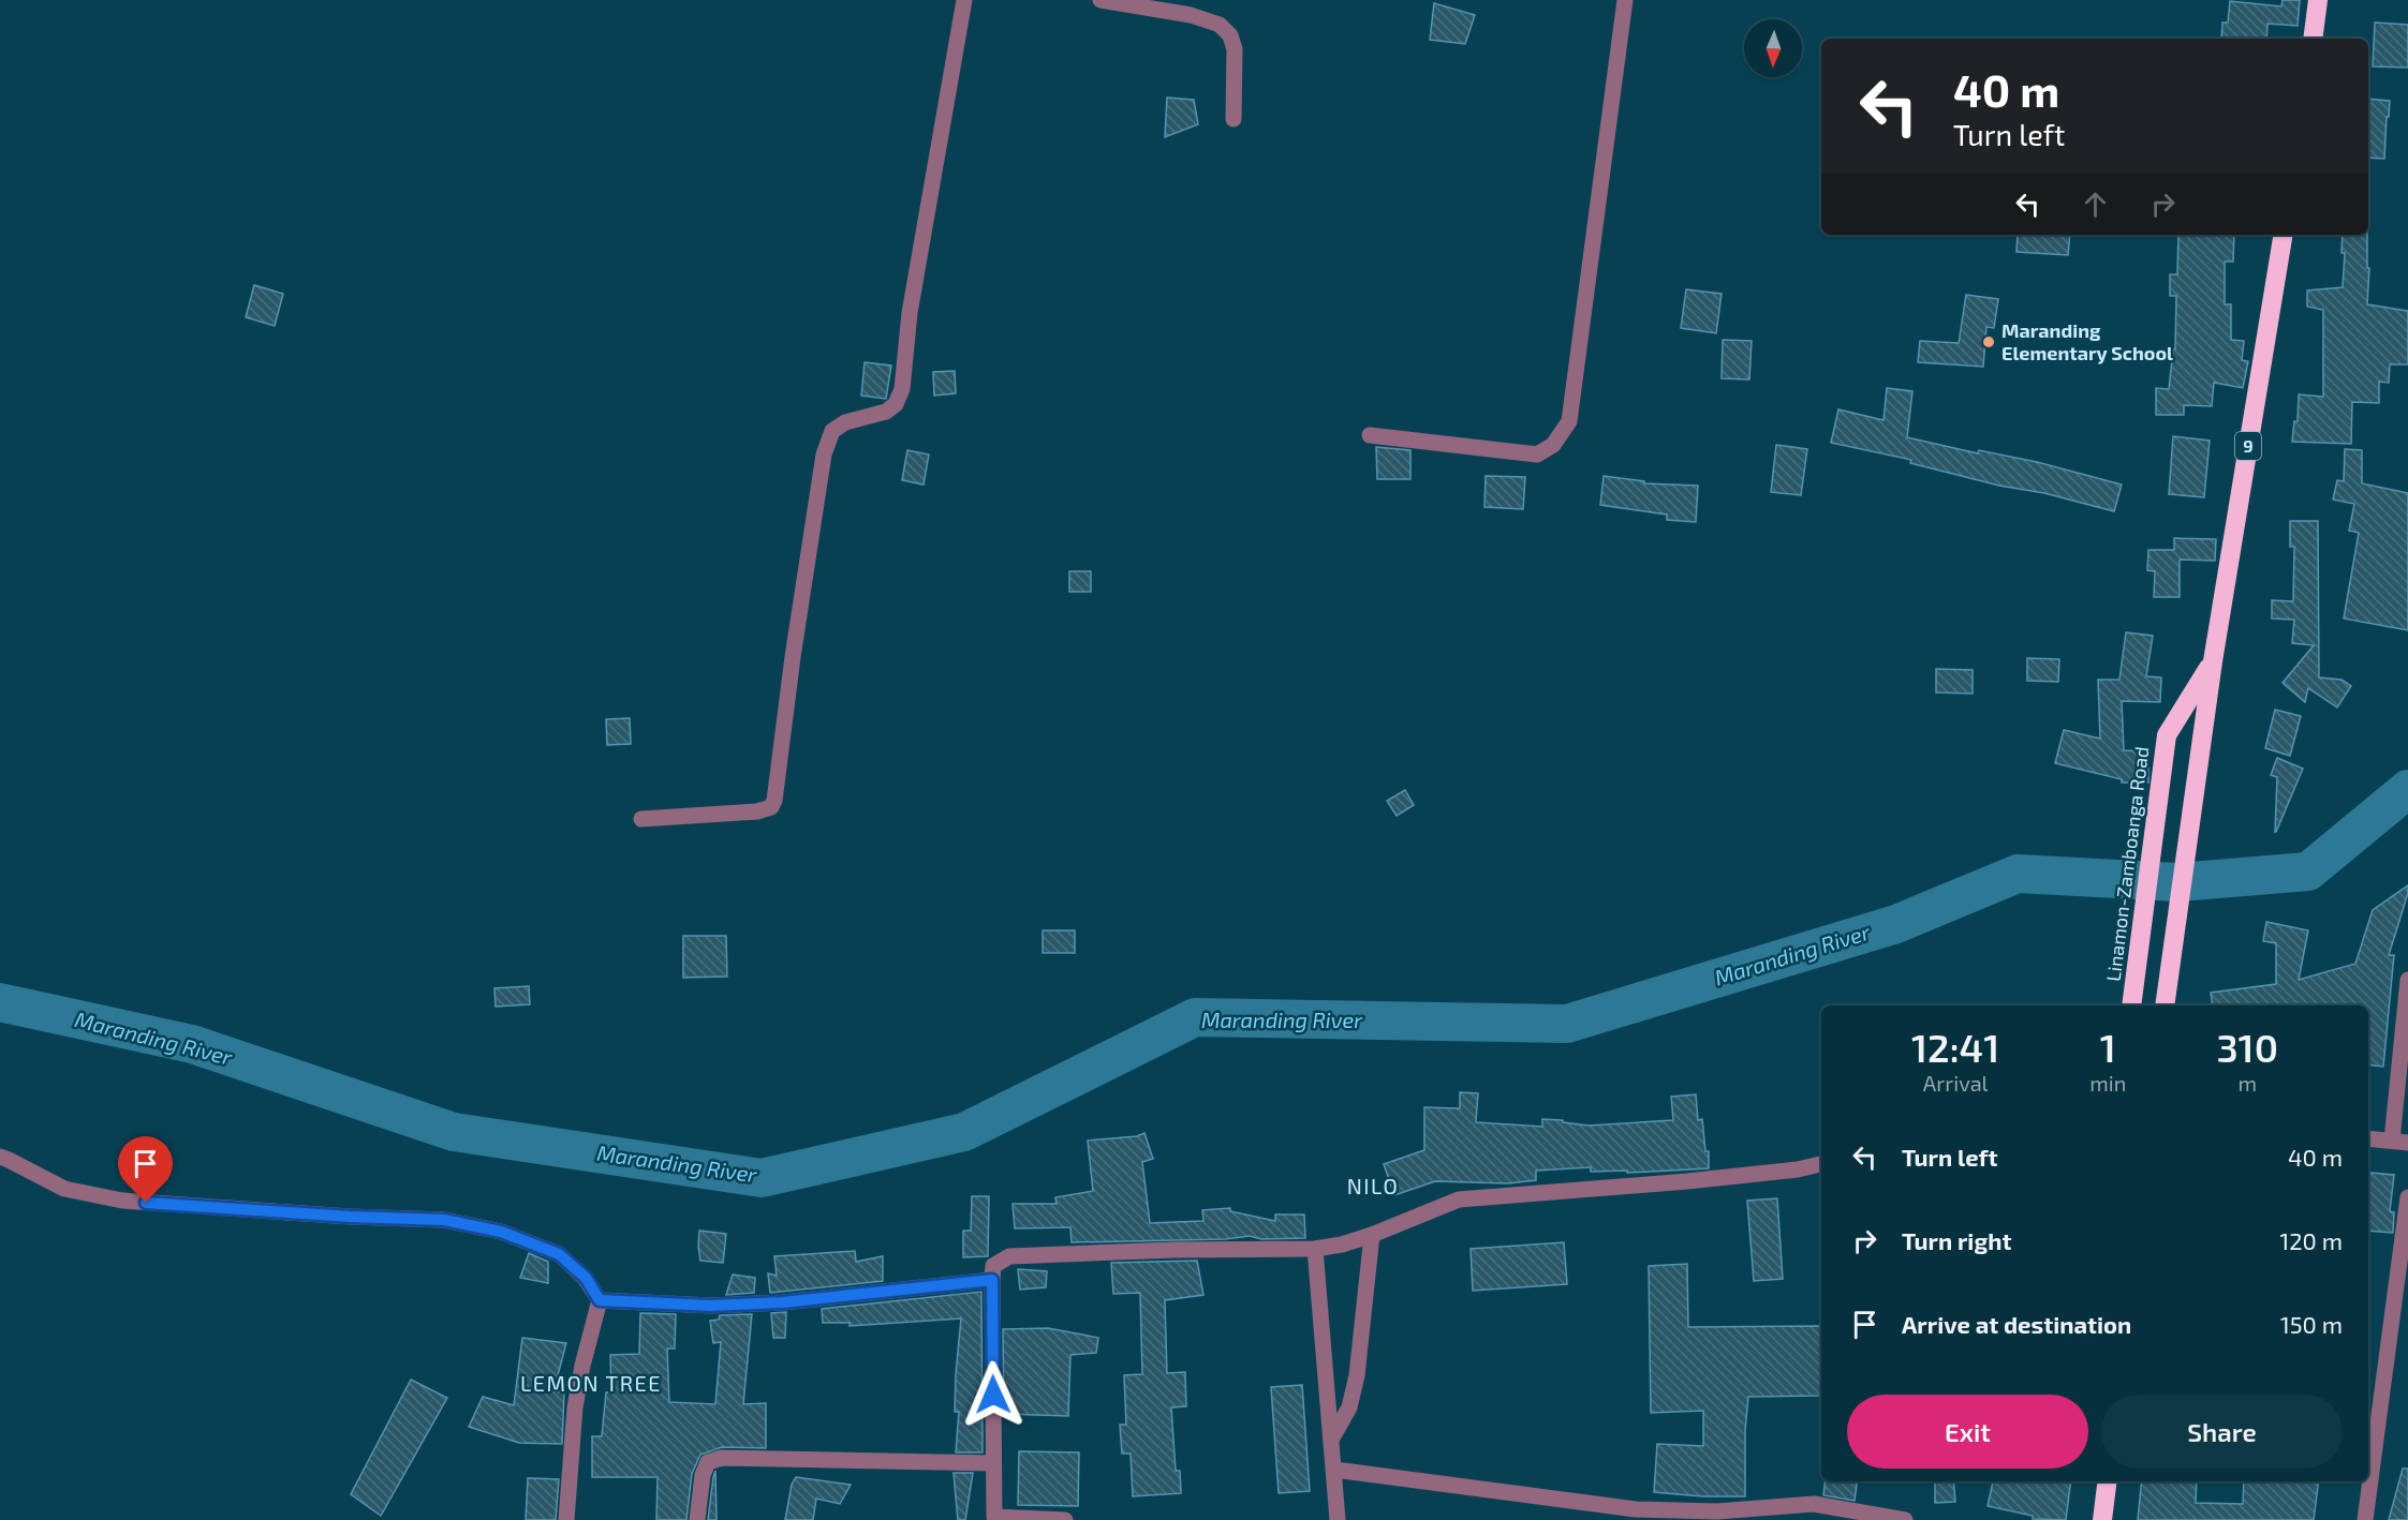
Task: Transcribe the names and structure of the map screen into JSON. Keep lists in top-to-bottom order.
{
  "streets": {
    "highway": ["9", "Linamon-Zamboanga Road"]
  },
  "districts": ["NILO", "LEMON TREE"],
  "water": ["Maranding River"],
  "places": ["Maranding Elementary School"],
  "north": "bottom",
  "page": {
    "turn": ["40 m", "Turn left"],
    "eta": [
      "12:41",
      "Arrival",
      "1",
      "min",
      "310",
      "m"
    ],
    "list": [
      {
        "name": "Turn left",
        "value": "40 m"
      },
      {
        "name": "Turn right",
        "value": "120 m"
      },
      {
        "name": "Arrive at destination",
        "value": "150 m"
      }
    ],
    "buttons": ["Exit", "Share"]
  }
}
